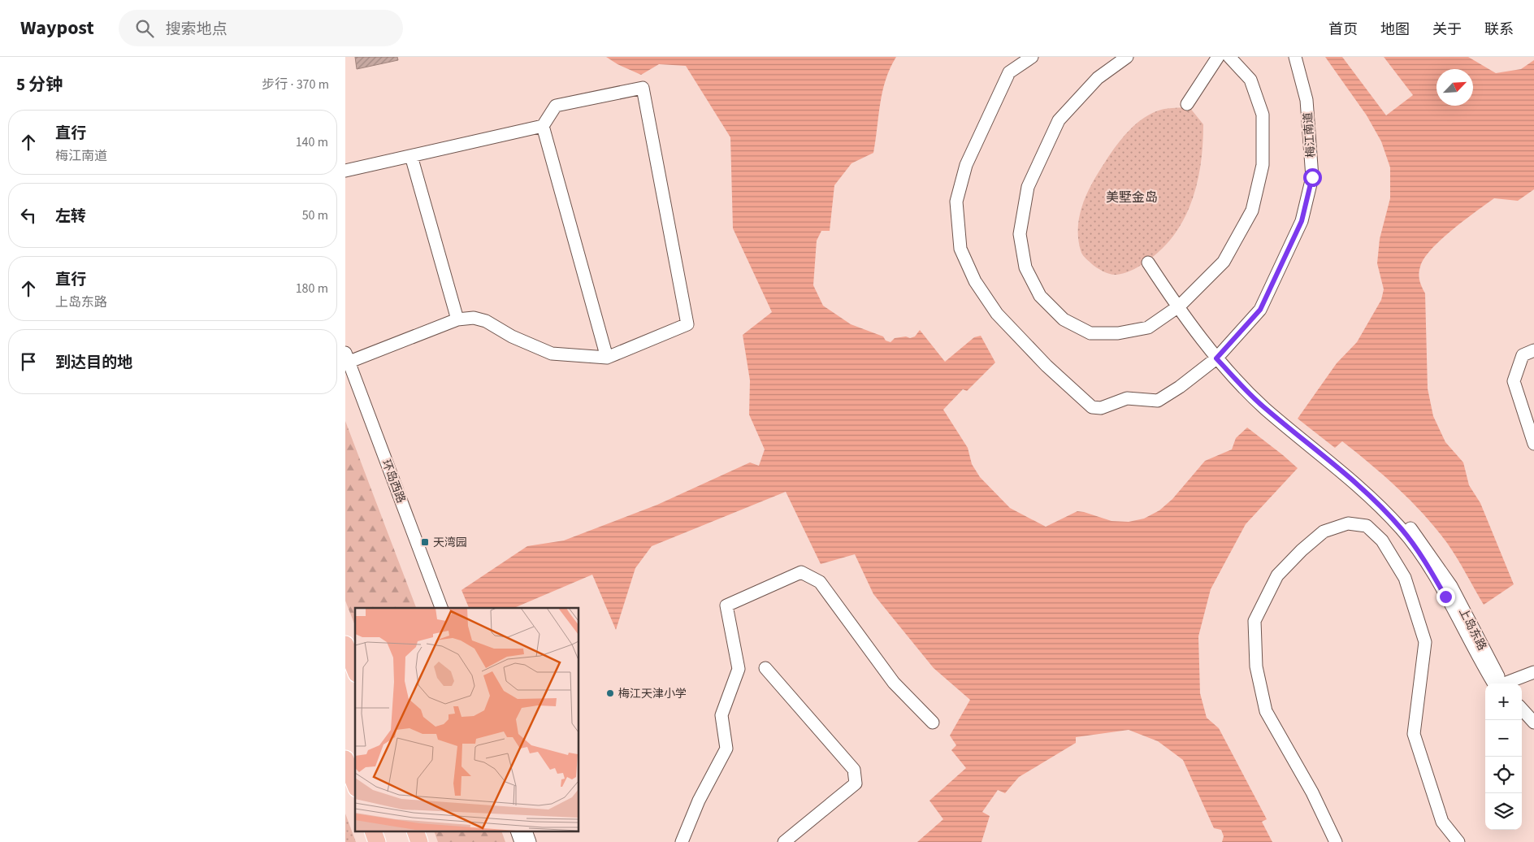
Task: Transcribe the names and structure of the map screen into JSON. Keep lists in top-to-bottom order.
{
  "streets": {
    "street": ["梅江南道", "环岛西路", "上岛东路"]
  },
  "crossings": [
    ["梅江南道", "上岛东路"]
  ],
  "districts": ["美墅金岛"],
  "places": {
    "transit": ["天湾园"],
    "other": ["梅江天津小学"]
  },
  "north": "top right",
  "page": {
    "header": "Waypost",
    "search": "搜索地点",
    "nav": [
      "首页",
      "地图",
      "关于",
      "联系"
    ],
    "heading": ["5 分钟", "步行 · 370 m"],
    "list": [
      ["直行", "梅江南道", "140 m"],
      ["左转", "50 m"],
      ["直行", "上岛东路", "180 m"],
      "到达目的地"
    ],
    "map_buttons": ["+", "−"]
  }
}
